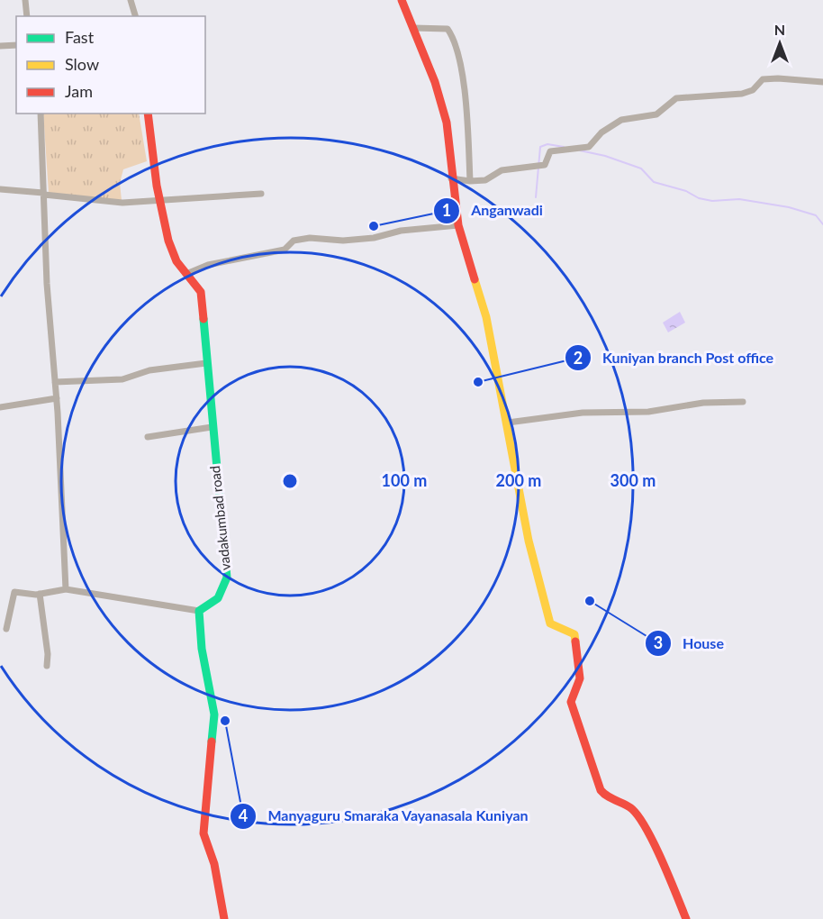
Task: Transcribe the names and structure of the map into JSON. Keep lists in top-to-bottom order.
{
  "streets": {
    "street": ["vadakumbad road"]
  },
  "places": [
    "Anganwadi",
    "Kuniyan branch Post office",
    "House",
    "Manyaguru Smaraka Vayanasala Kuniyan"
  ],
  "legend": ["Fast", "Slow", "Jam"],
  "north": "top",
  "rings": ["100 m", "200 m", "300 m"]
}
